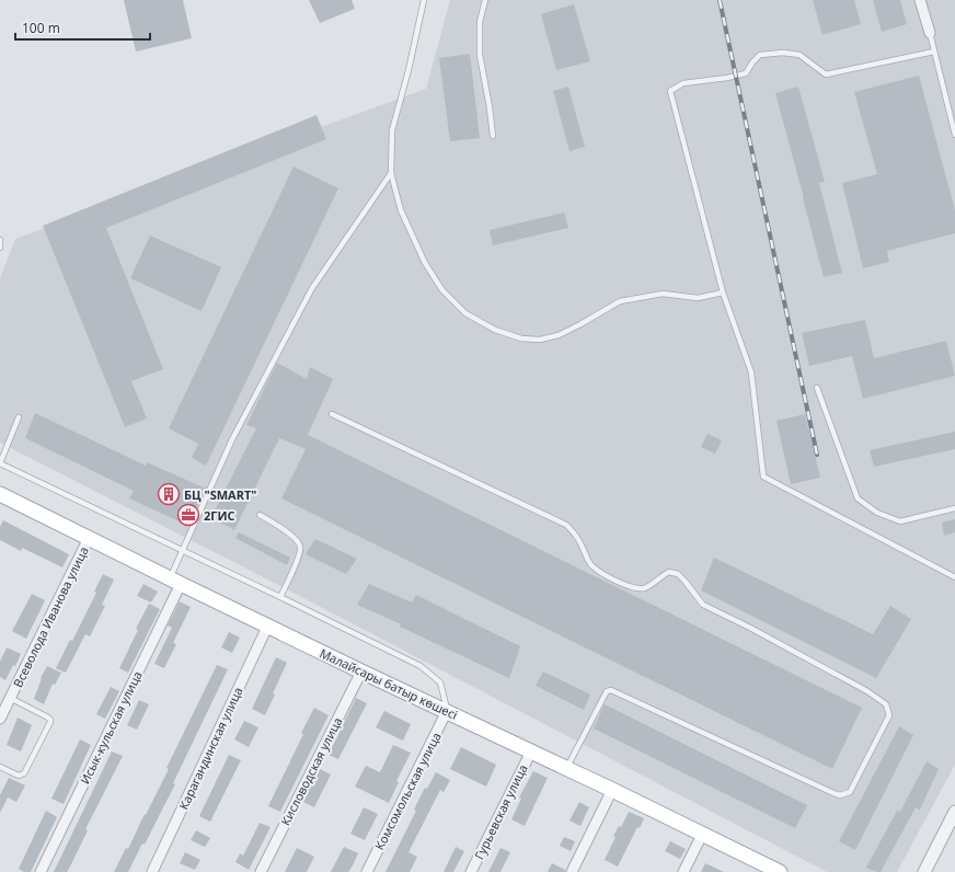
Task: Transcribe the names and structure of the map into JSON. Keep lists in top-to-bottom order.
{
  "streets": {
    "main road": ["Малайсары батыр көшесі"],
    "street": [
      "Всеволода Иванова улица",
      "Исык-кульская улица",
      "Карагандинская улица",
      "Кисловодская улица",
      "Комсомольская улица",
      "Гурьевская улица"
    ]
  },
  "crossings": [
    ["Всеволода Иванова улица", "Малайсары батыр көшесі"],
    ["Малайсары батыр көшесі", "Исык-кульская улица"],
    ["Малайсары батыр көшесі", "Карагандинская улица"],
    ["Малайсары батыр көшесі", "Кисловодская улица"],
    ["Малайсары батыр көшесі", "Комсомольская улица"],
    ["Малайсары батыр көшесі", "Гурьевская улица"]
  ],
  "places": {
    "building": ["БЦ \"SMART\""],
    "office": ["2ГИС"]
  },
  "scale_bar": "100 m"
}
